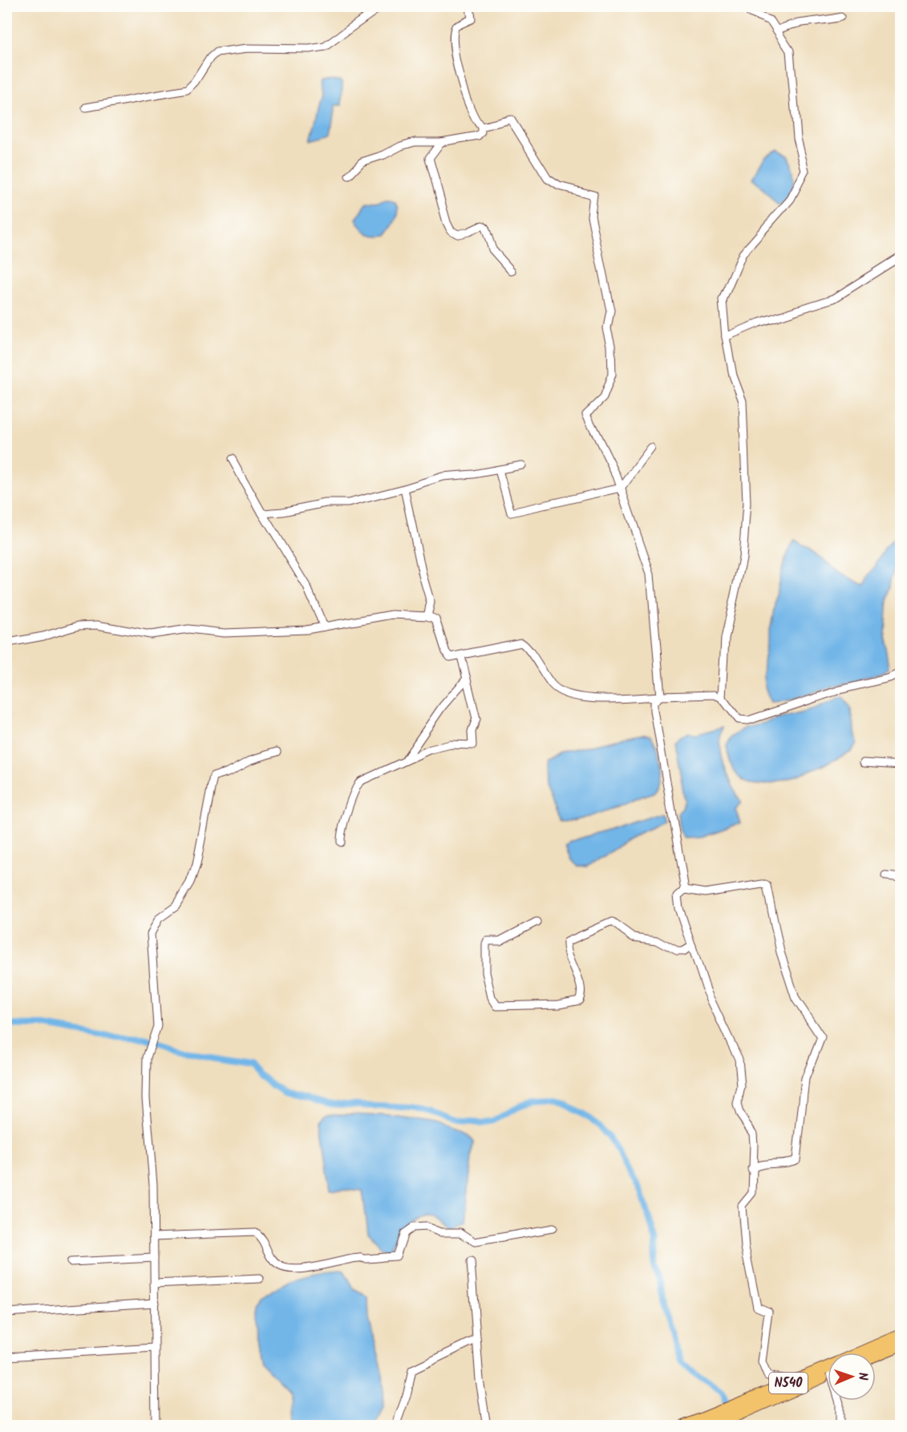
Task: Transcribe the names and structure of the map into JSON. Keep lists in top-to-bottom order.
{
  "streets": {
    "highway": ["N540"]
  },
  "north": "right"
}
